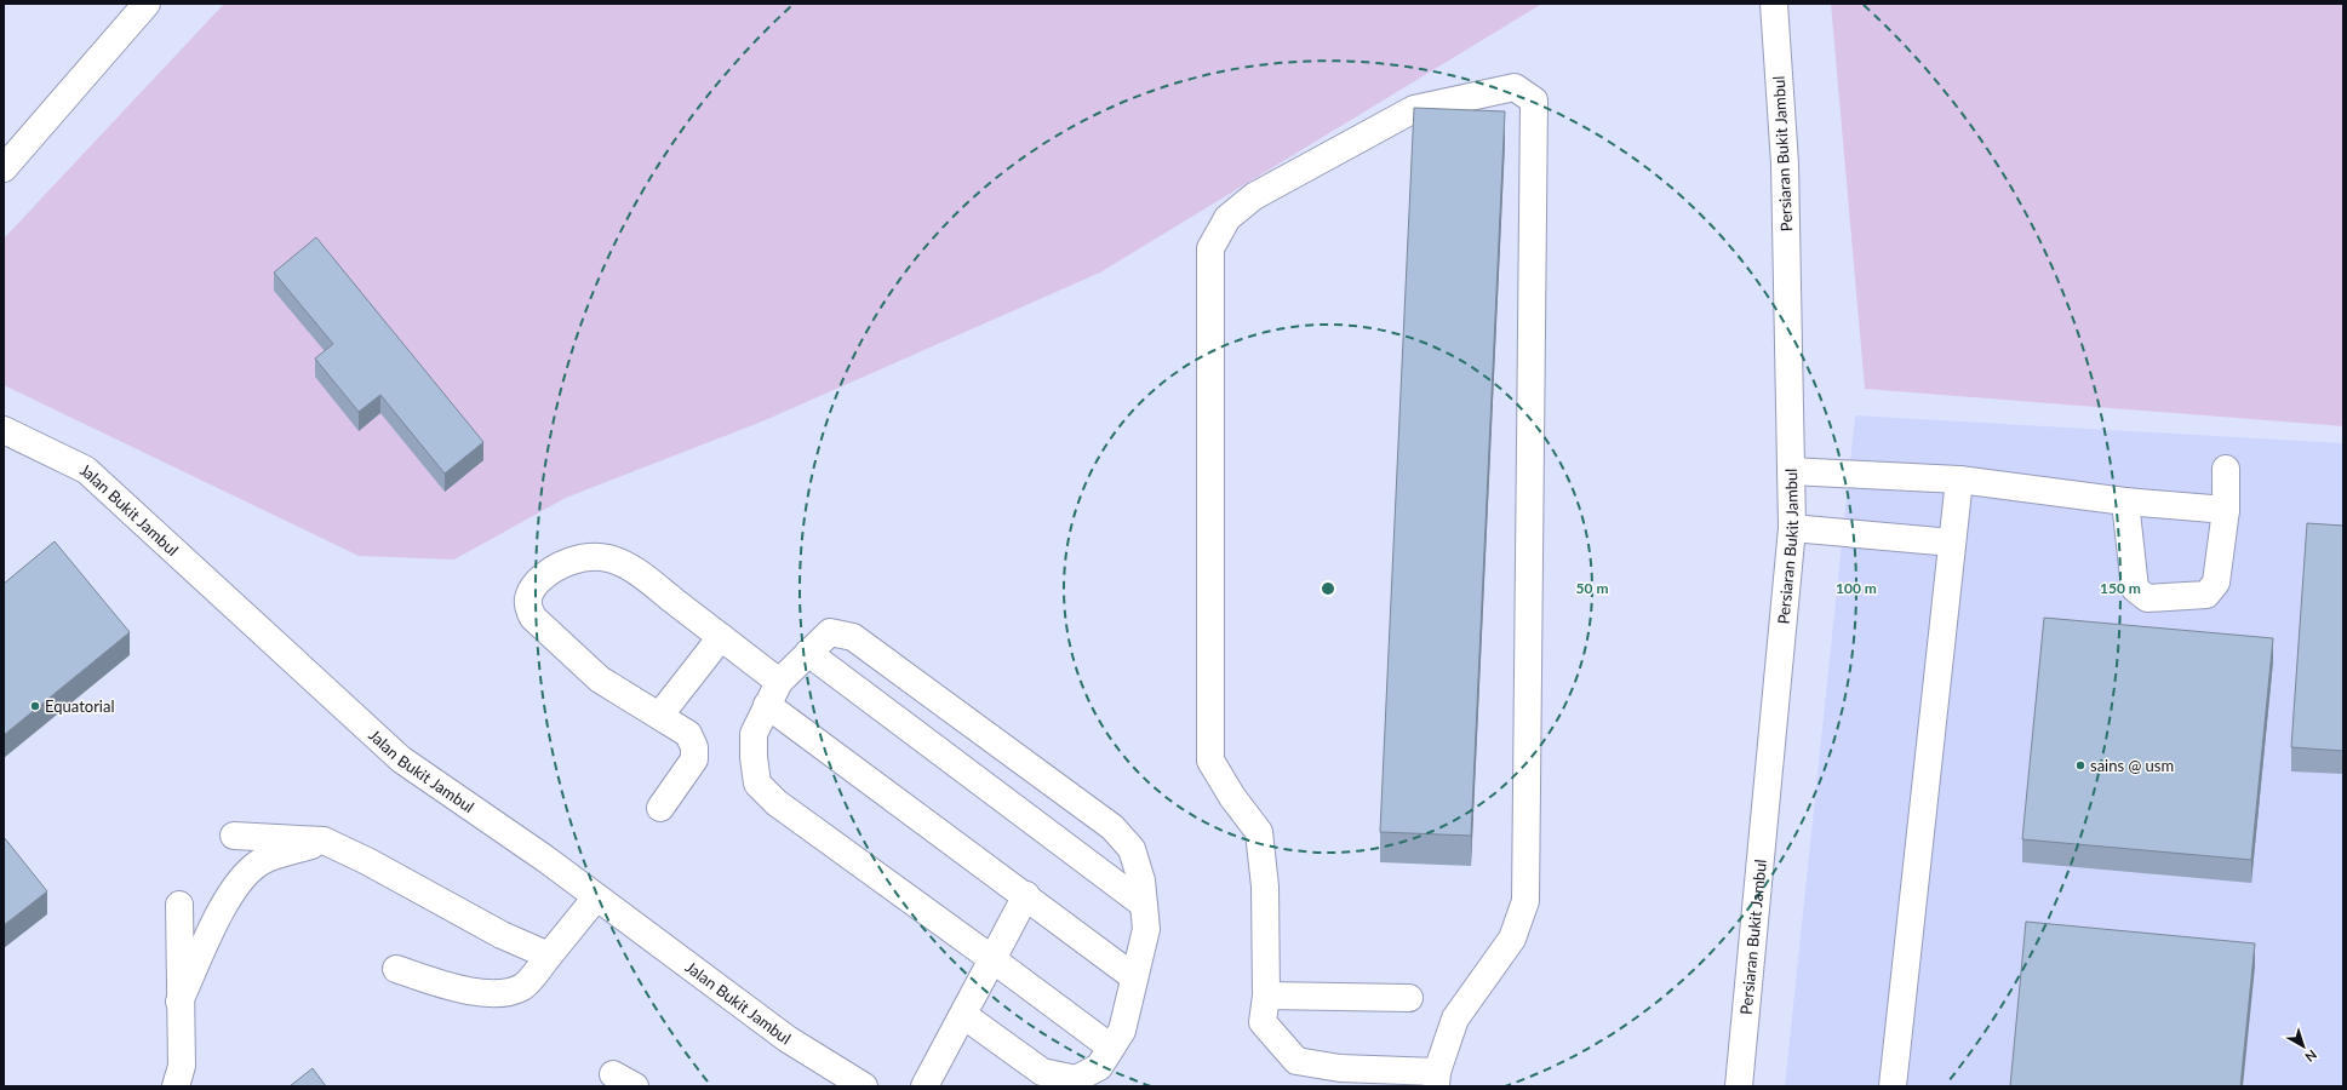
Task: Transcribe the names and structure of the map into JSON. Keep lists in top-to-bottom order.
{
  "streets": {
    "street": ["Persiaran Bukit Jambul", "Jalan Bukit Jambul"]
  },
  "places": ["Equatorial", "sains @ usm"],
  "north": "bottom right",
  "rings": ["50 m", "100 m", "150 m"]
}
